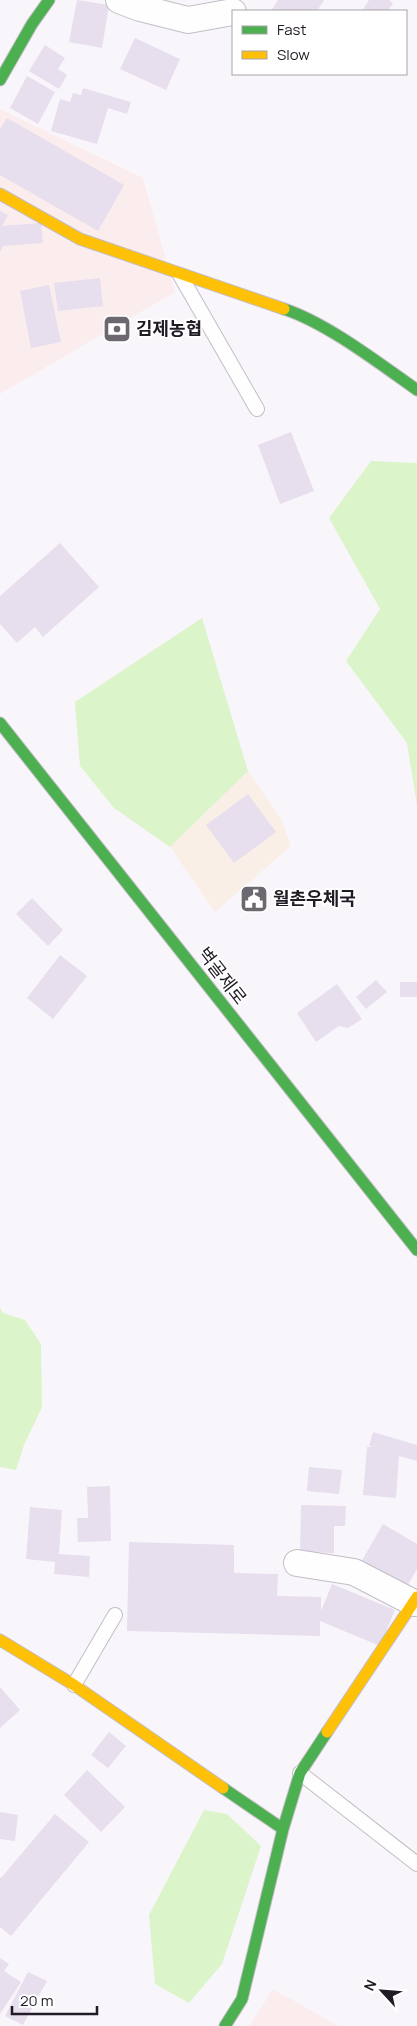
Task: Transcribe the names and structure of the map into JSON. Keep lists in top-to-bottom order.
{
  "streets": {
    "street": ["벽골제로"]
  },
  "places": {
    "bank": ["김제농협"],
    "public building": ["월촌우체국"]
  },
  "legend": ["Fast", "Slow"],
  "scale_bar": "20 m",
  "north": "top left"
}
